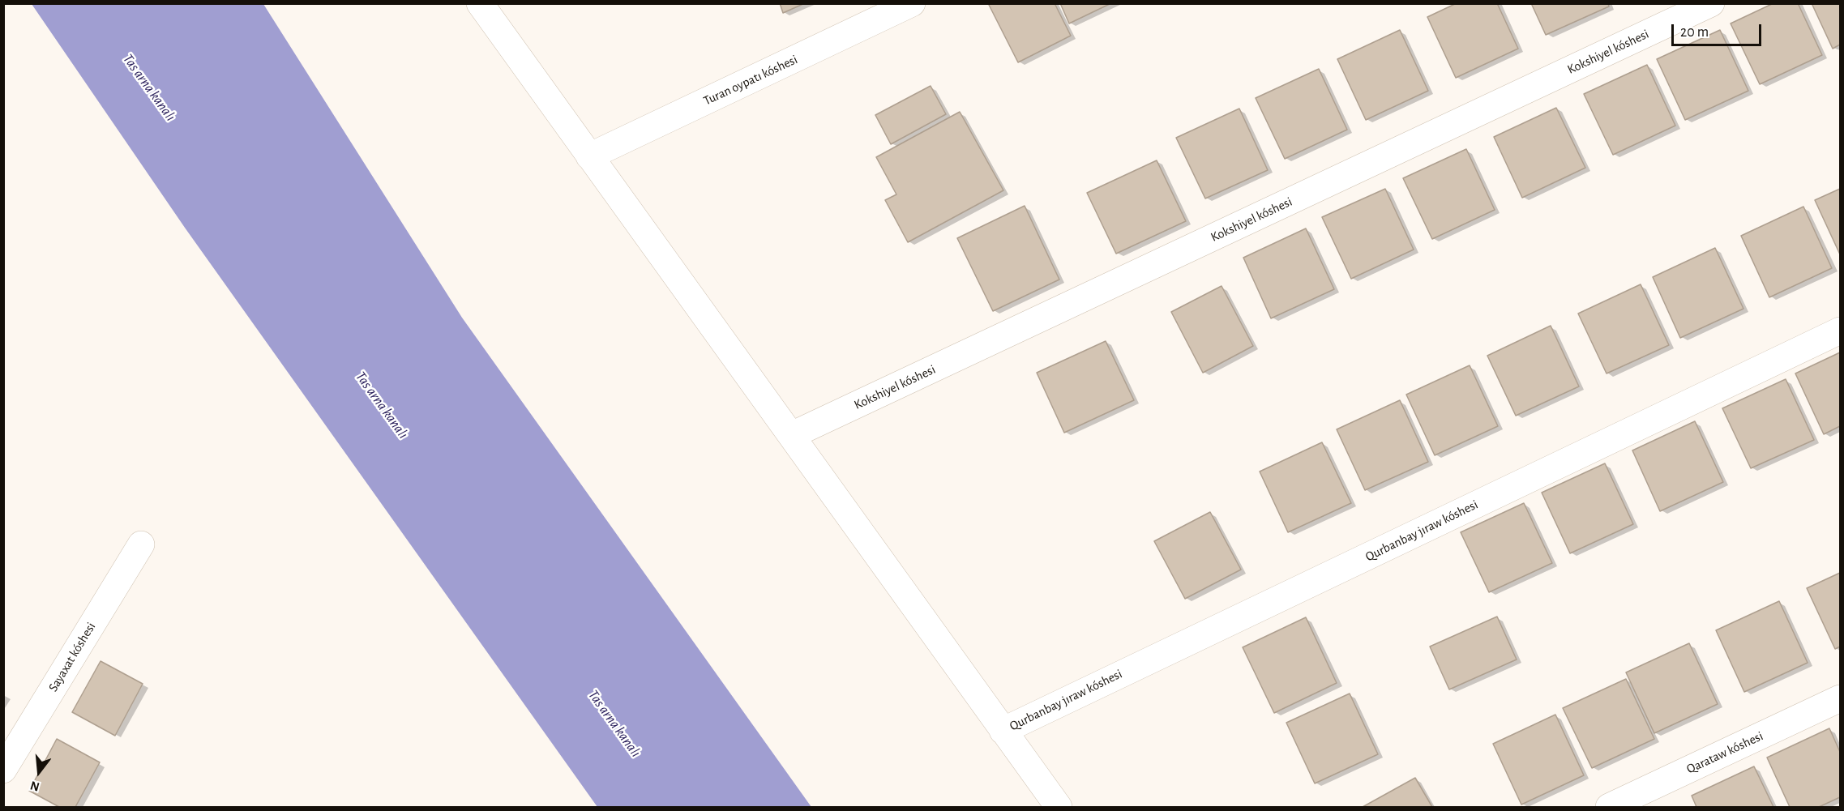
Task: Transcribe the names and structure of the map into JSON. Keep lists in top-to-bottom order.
{
  "streets": {
    "street": [
      "Kokshiyel kóshesi",
      "Turan oypatı kóshesi",
      "Qurbanbay jıraw kóshesi",
      "Sayaxat kóshesi",
      "Qarataw kóshesi"
    ]
  },
  "water": ["Tas arna kanalı"],
  "scale_bar": "20 m",
  "north": "bottom"
}
